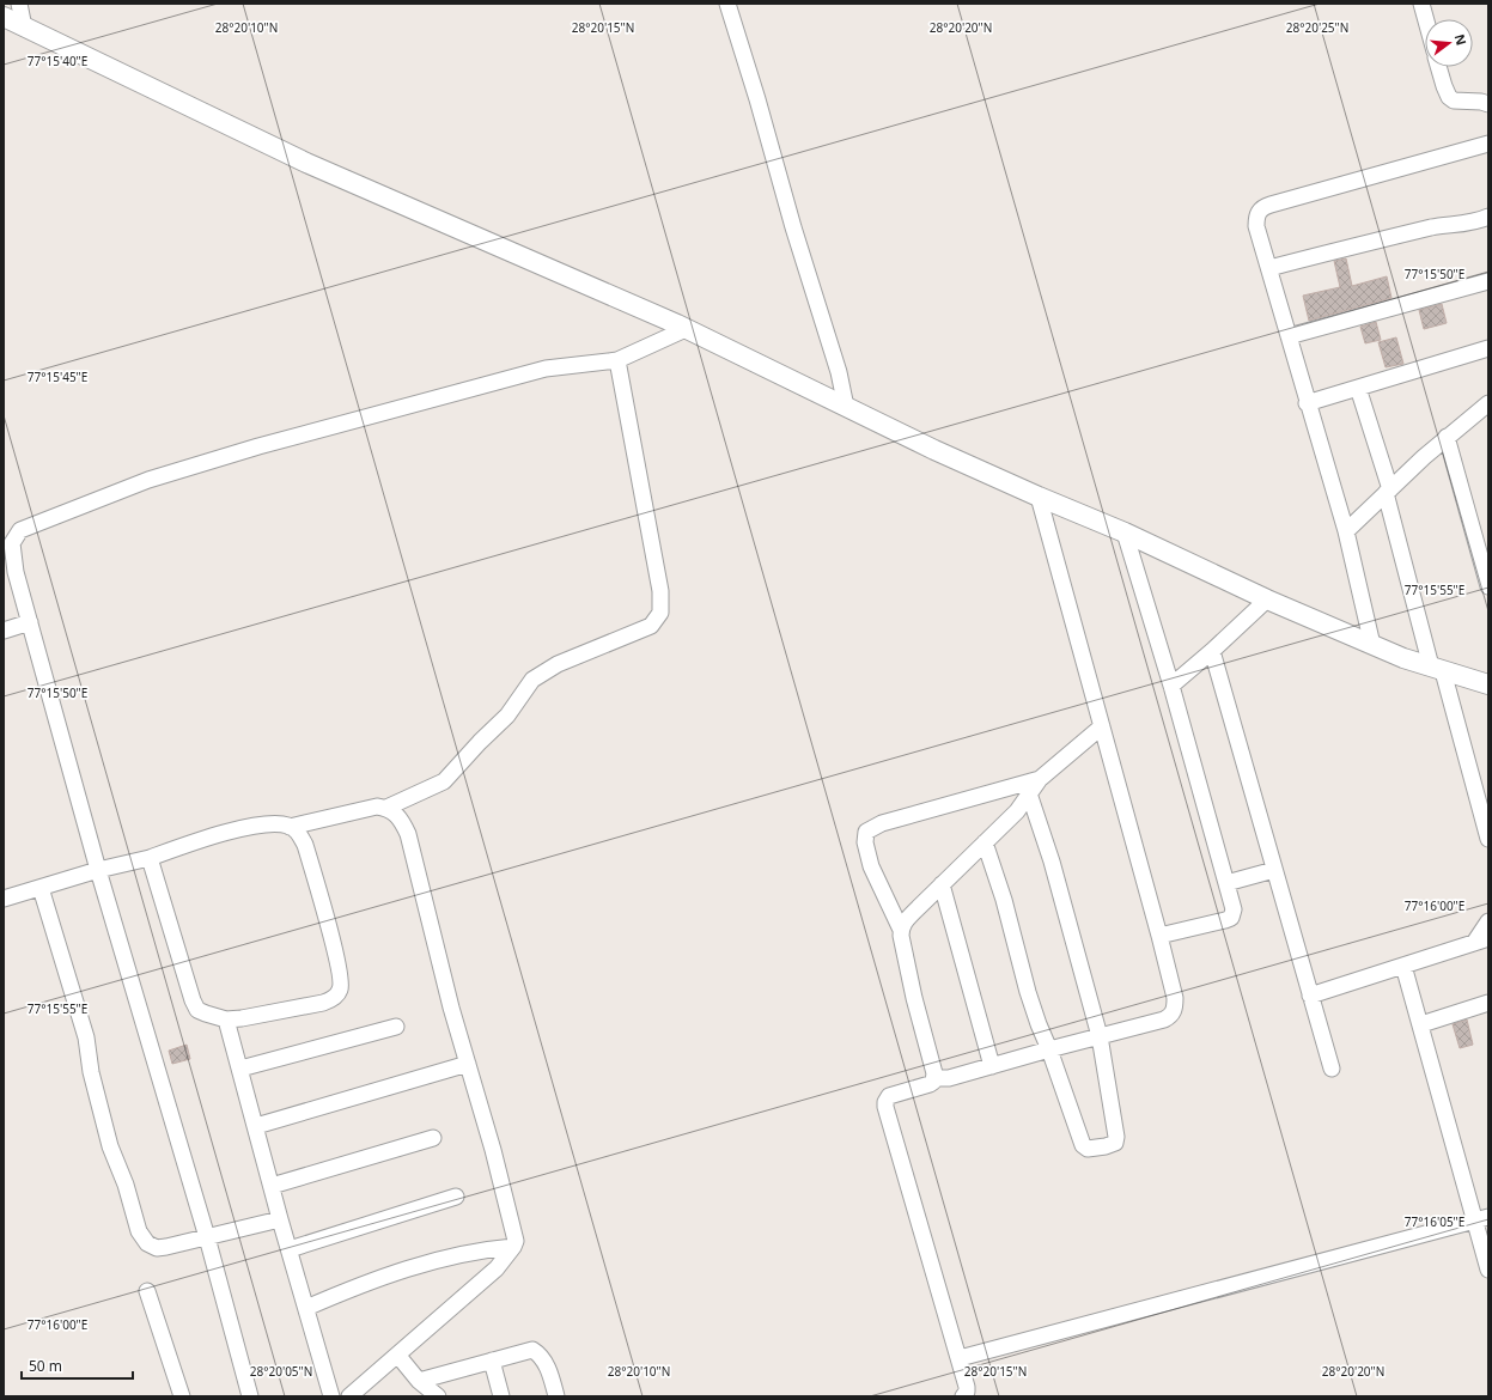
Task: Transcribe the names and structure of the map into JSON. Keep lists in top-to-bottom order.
{
  "scale_bar": "50 m",
  "north": "right",
  "coordinates": [
    "28°20'10\"N",
    "28°20'15\"N",
    "28°20'20\"N",
    "28°20'25\"N",
    "77°15'40\"E",
    "77°15'50\"E",
    "77°15'45\"E",
    "77°15'55\"E",
    "77°16'00\"E",
    "77°16'05\"E",
    "28°20'05\"N"
  ]
}
